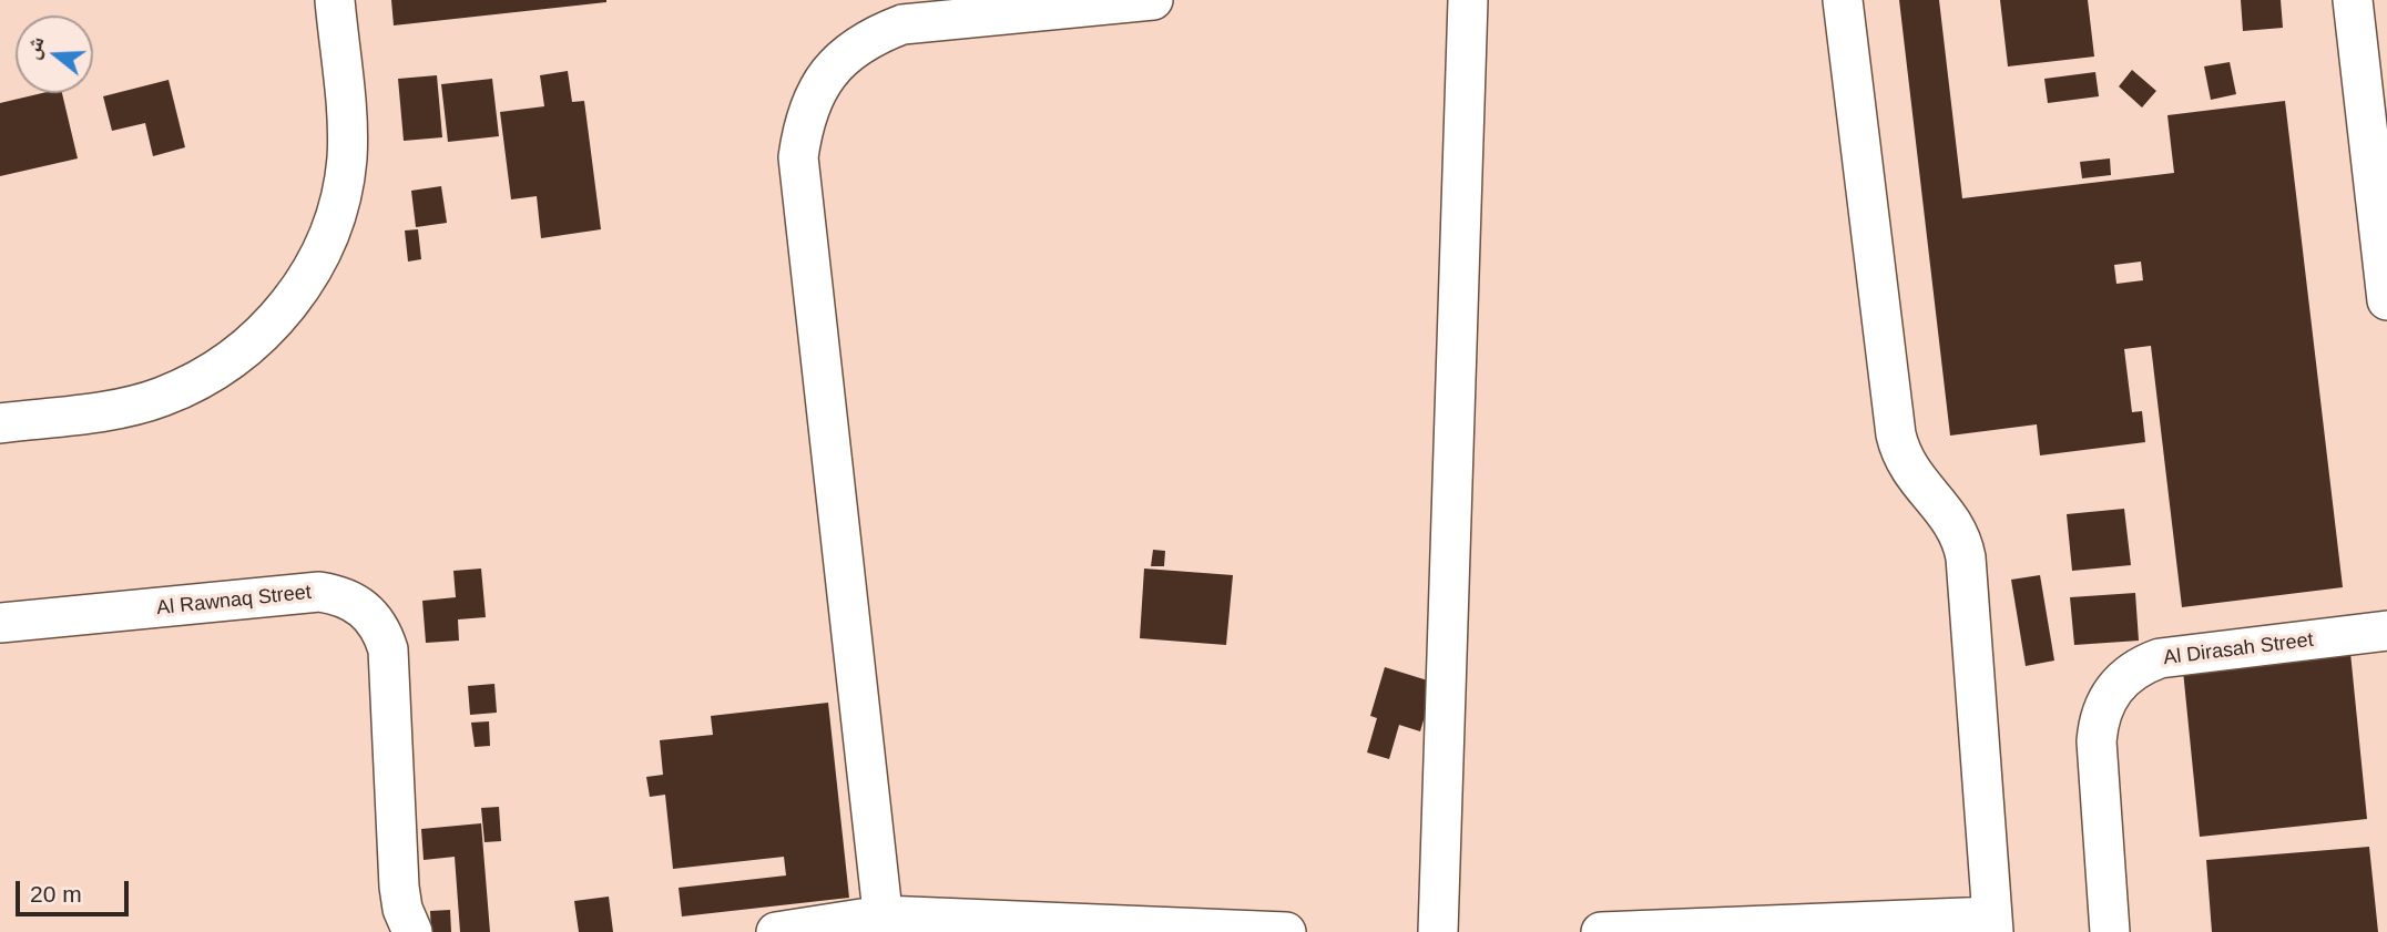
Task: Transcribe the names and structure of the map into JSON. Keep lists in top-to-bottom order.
{
  "streets": {
    "street": ["Al Rawnaq Street", "Al Dirasah Street"]
  },
  "scale_bar": "20 m",
  "north": "left"
}
